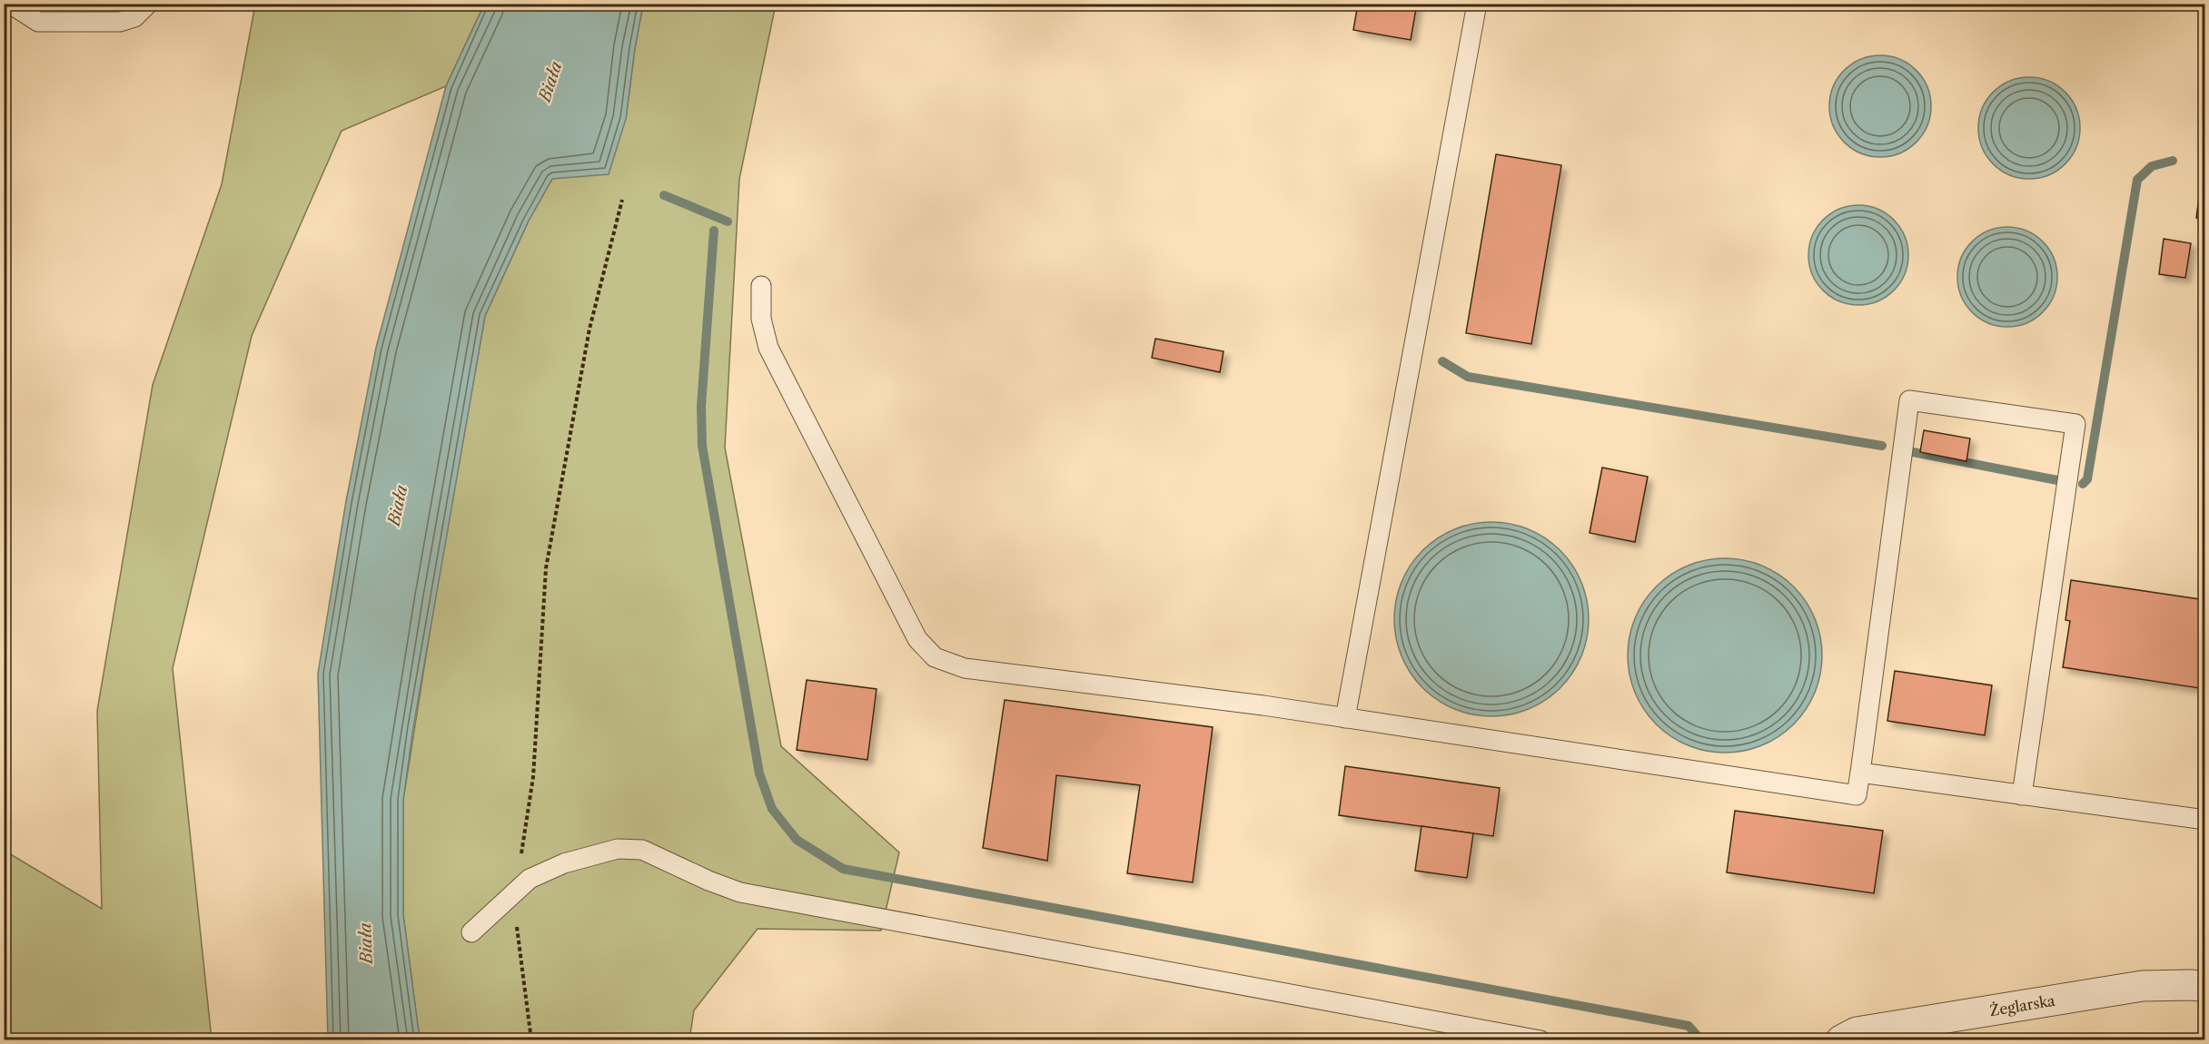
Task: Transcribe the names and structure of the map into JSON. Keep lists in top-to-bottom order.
{
  "streets": {
    "street": ["Żeglarska"]
  },
  "water": ["Biała"]
}
